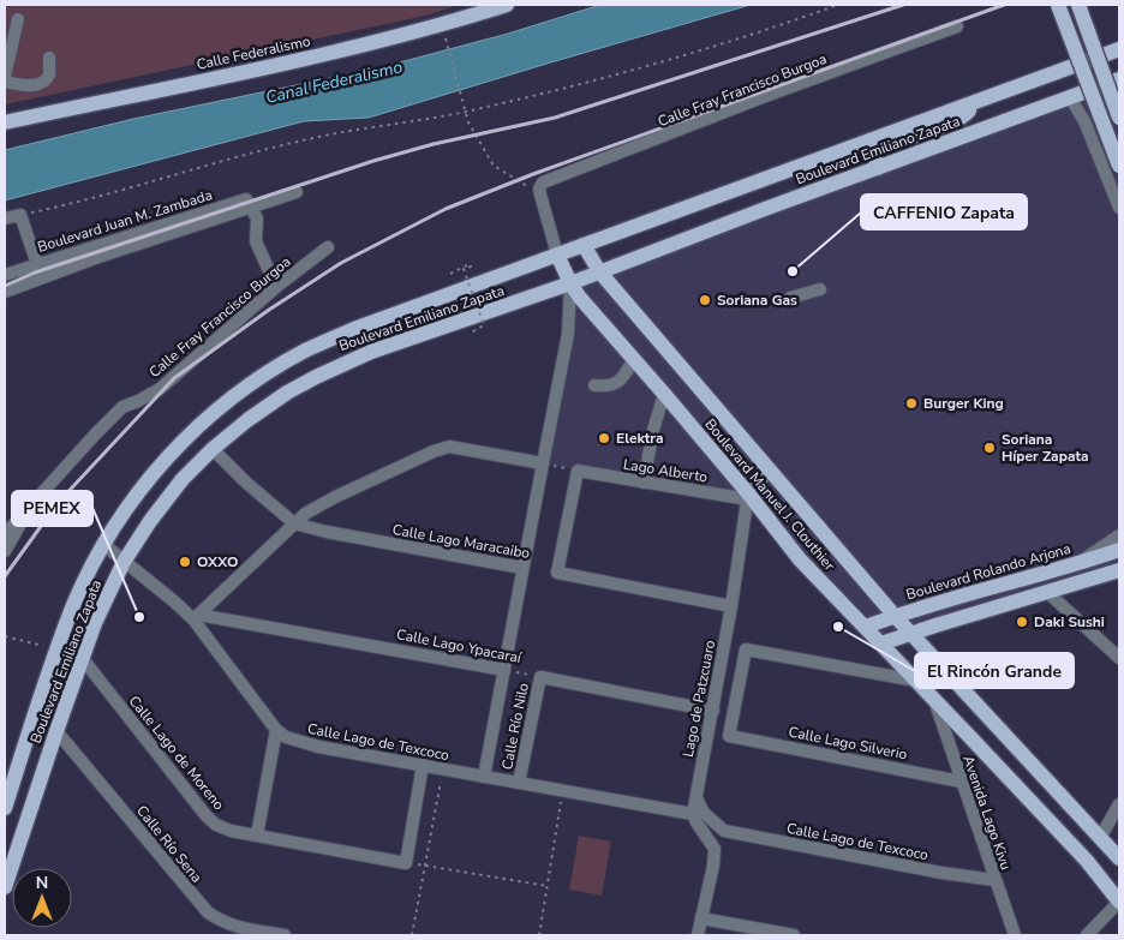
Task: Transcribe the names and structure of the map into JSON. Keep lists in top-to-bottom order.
{
  "streets": {
    "main road": [
      "Calle Federalismo",
      "Boulevard Emiliano Zapata",
      "Boulevard Manuel J. Clouthier",
      "Boulevard Rolando Arjona"
    ],
    "street": [
      "Calle Fray Francisco Burgoa",
      "Boulevard Juan M. Zambada",
      "Lago Alberto",
      "Calle Lago Maracaibo",
      "Calle Lago Ypacaraí",
      "Lago de Patzcuaro",
      "Calle Río Nilo",
      "Calle Lago de Texcoco",
      "Calle Lago Silverio",
      "Calle Lago de Moreno",
      "Avenida Lago Kivu",
      "Calle Río Sena"
    ]
  },
  "crossings": [
    ["Boulevard Emiliano Zapata", "Boulevard Manuel J. Clouthier"],
    ["Boulevard Emiliano Zapata", "Calle Lago Maracaibo"],
    ["Boulevard Emiliano Zapata", "Calle Río Nilo"],
    ["Boulevard Emiliano Zapata", "Calle Lago de Texcoco"],
    ["Boulevard Emiliano Zapata", "Calle Lago de Moreno"],
    ["Boulevard Emiliano Zapata", "Calle Río Sena"],
    ["Lago Alberto", "Boulevard Manuel J. Clouthier"],
    ["Lago Alberto", "Lago de Patzcuaro"],
    ["Boulevard Manuel J. Clouthier", "Boulevard Rolando Arjona"],
    ["Boulevard Manuel J. Clouthier", "Lago de Patzcuaro"],
    ["Boulevard Manuel J. Clouthier", "Calle Río Nilo"],
    ["Boulevard Manuel J. Clouthier", "Calle Lago Silverio"],
    ["Boulevard Manuel J. Clouthier", "Avenida Lago Kivu"],
    ["Calle Lago Maracaibo", "Calle Río Nilo"],
    ["Calle Lago Ypacaraí", "Calle Río Nilo"],
    ["Calle Lago Ypacaraí", "Calle Lago de Texcoco"],
    ["Lago de Patzcuaro", "Calle Lago de Texcoco"],
    ["Calle Río Nilo", "Calle Lago de Texcoco"],
    ["Calle Lago de Texcoco", "Avenida Lago Kivu"],
    ["Calle Lago Silverio", "Avenida Lago Kivu"]
  ],
  "water": ["Canal Federalismo"],
  "places": [
    "CAFFENIO Zapata",
    "Soriana Gas",
    "Burger King",
    "Elektra",
    "Soriana Híper Zapata",
    "OXXO",
    "PEMEX",
    "Daki Sushi",
    "El Rincón Grande"
  ],
  "north": "top"
}
